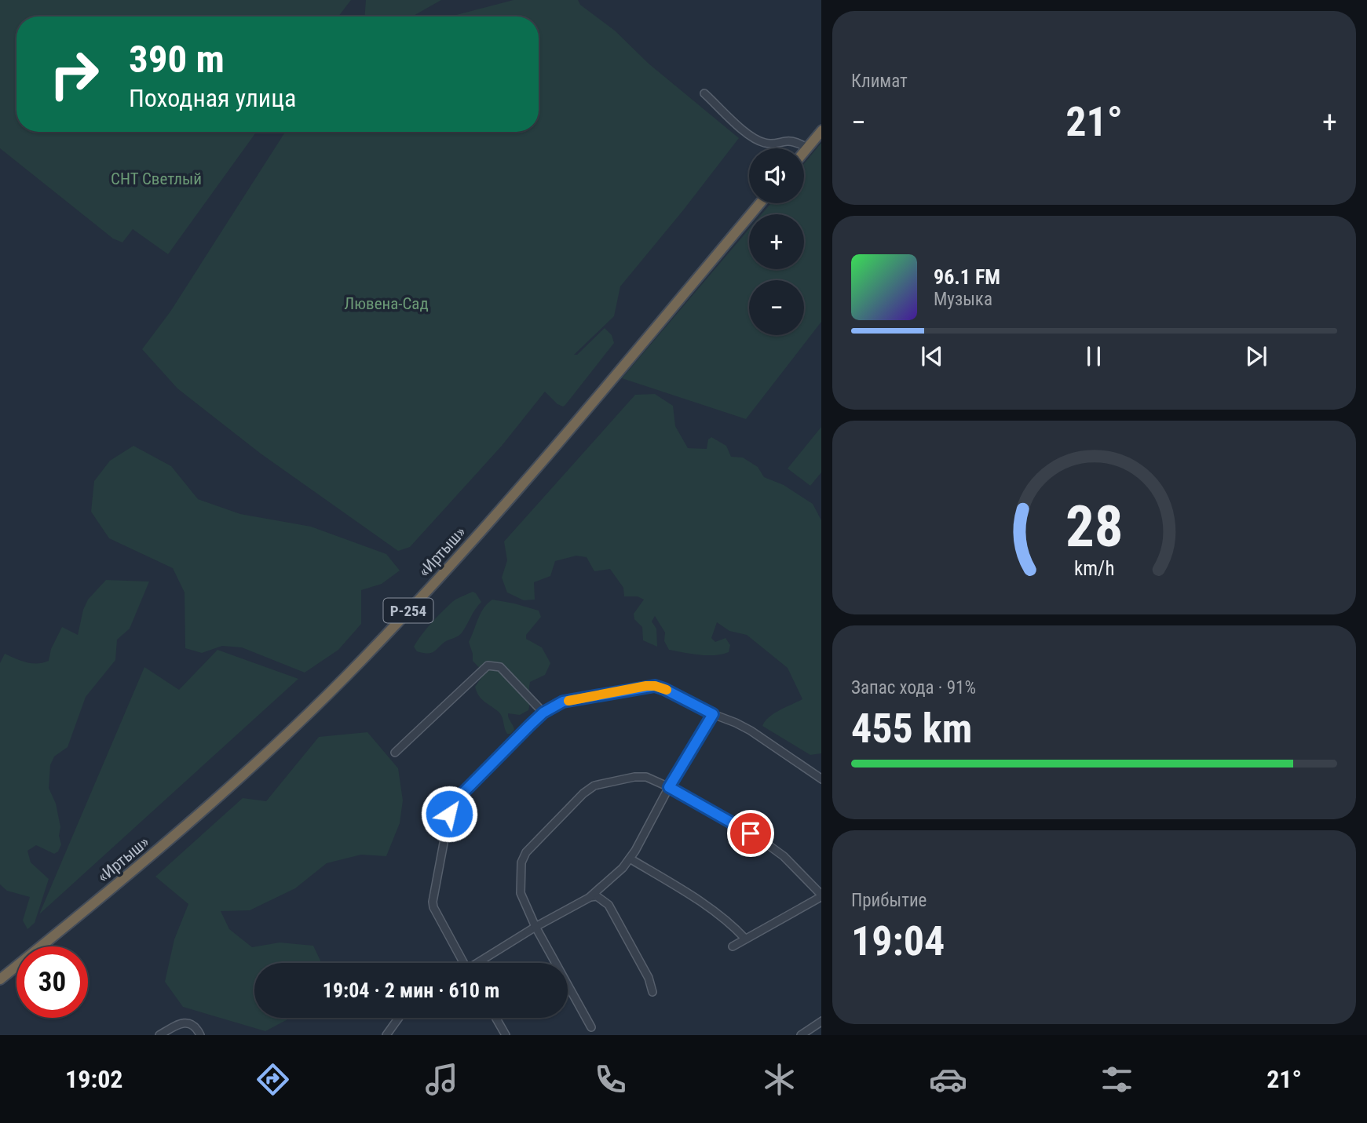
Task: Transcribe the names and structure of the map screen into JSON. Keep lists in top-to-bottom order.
{
  "streets": {
    "highway": ["«Иртыш»", "Р-254"]
  },
  "parks": ["СНТ Светлый", "Лювена-Сад"],
  "page": {
    "tile": [
      "Климат",
      ["Запас хода · 91%", "455 km"],
      ["Прибытие", "19:04"]
    ],
    "turn": ["390 m", "Походная улица"],
    "heat": ["−", "21°", "+"],
    "map_buttons": ["+", "−"],
    "song": ["96.1 FM", "Музыка"],
    "limit": "30",
    "trip": "19:04 · 2 мин · 610 m",
    "tabs": ["19:02", "21°"],
    "gauge": ["28", "km/h"]
  }
}
